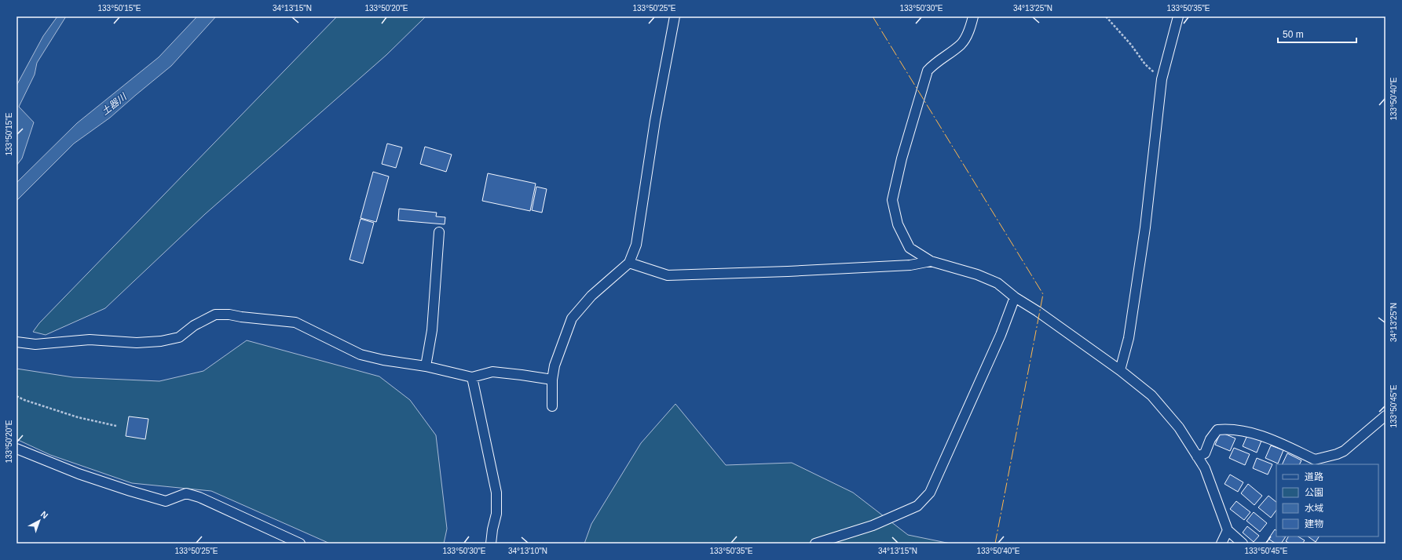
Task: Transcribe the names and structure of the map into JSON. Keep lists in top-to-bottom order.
{
  "water": ["土器川"],
  "legend": [
    "道路",
    "公園",
    "水域",
    "建物"
  ],
  "scale_bar": "50 m",
  "north": "top right",
  "coordinates": [
    "133°50'15\"E",
    "34°13'15\"N",
    "133°50'20\"E",
    "133°50'25\"E",
    "133°50'30\"E",
    "34°13'25\"N",
    "133°50'35\"E",
    "133°50'40\"E",
    "133°50'45\"E",
    "34°13'10\"N"
  ]
}
